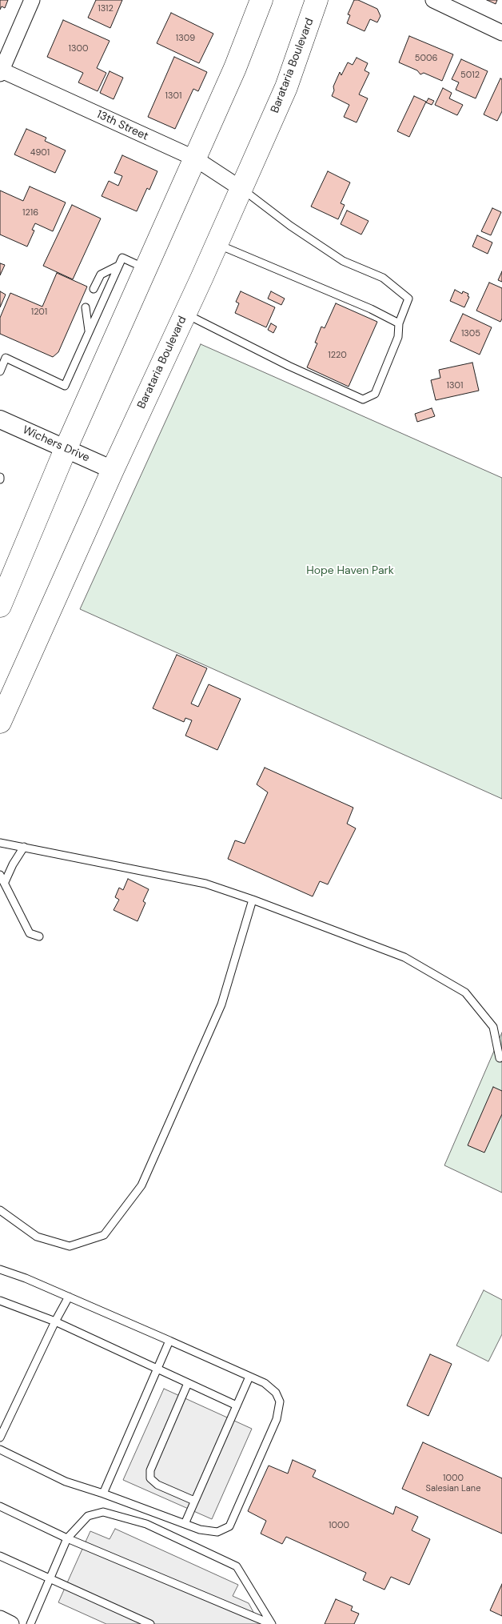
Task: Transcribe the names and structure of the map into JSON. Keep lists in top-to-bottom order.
{
  "streets": {
    "main road": ["Barataria Boulevard"],
    "street": ["13th Street", "Wichers Drive"]
  },
  "crossings": [
    ["Barataria Boulevard", "13th Street"],
    ["Barataria Boulevard", "Wichers Drive"]
  ],
  "parks": ["Hope Haven Park"],
  "house_numbers": [
    "1312",
    "1309",
    "1300",
    "5006",
    "5012",
    "1301",
    "4901",
    "1216",
    "1201",
    "1305",
    "1220",
    "1301",
    "1000 Salesian Lane",
    "1000"
  ]
}
